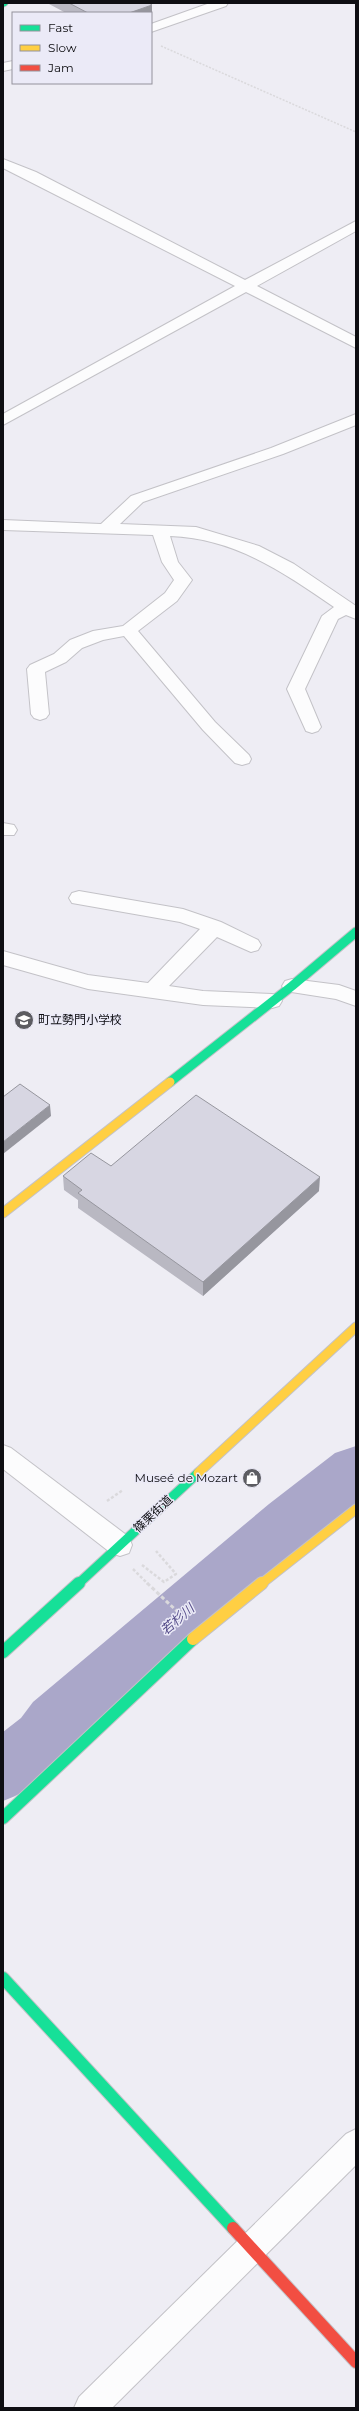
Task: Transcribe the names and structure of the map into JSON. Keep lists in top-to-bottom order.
{
  "streets": {
    "street": ["篠栗街道"]
  },
  "water": ["若杉川"],
  "places": {
    "school or university": ["町立勢門小学校"],
    "shop": ["Museé de Mozart"]
  },
  "legend": ["Fast", "Slow", "Jam"]
}
